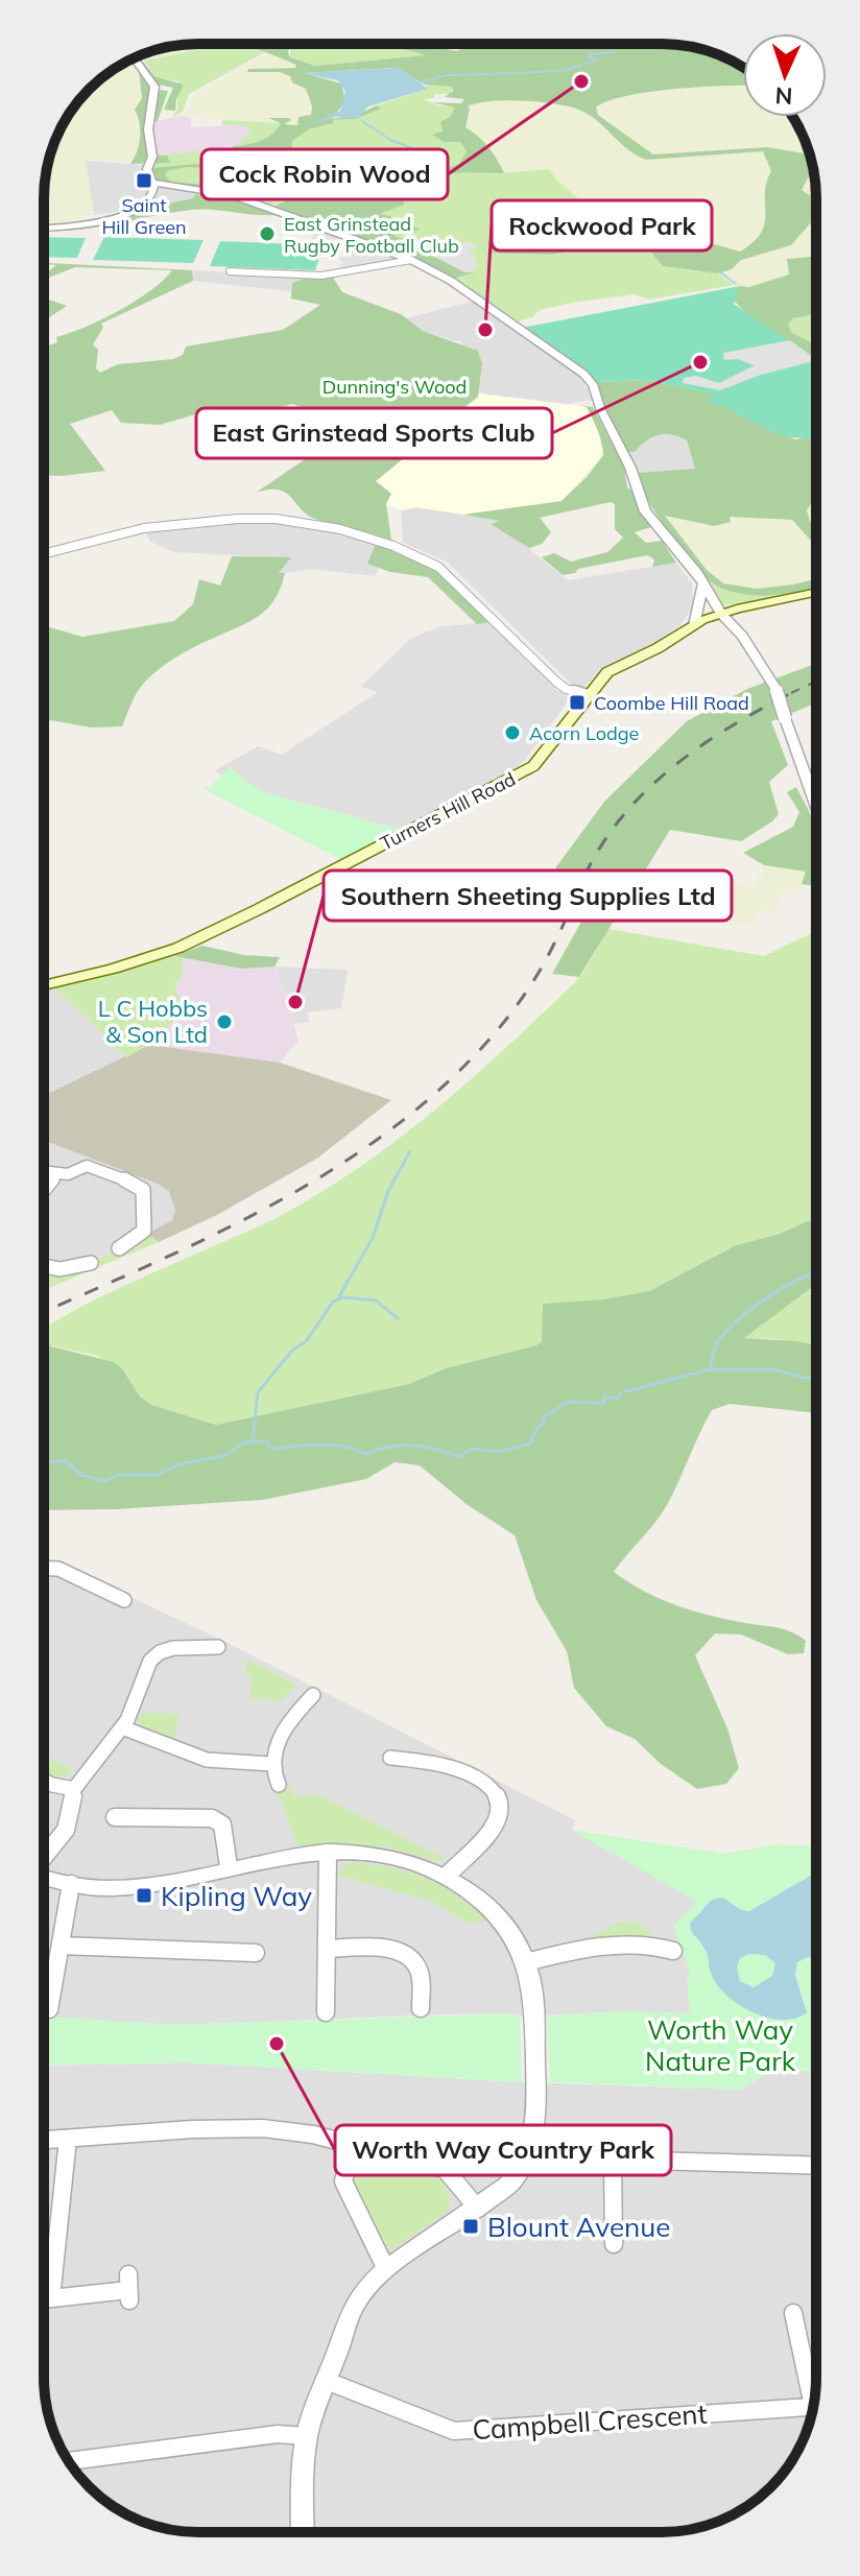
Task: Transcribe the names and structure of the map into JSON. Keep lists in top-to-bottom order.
{
  "streets": {
    "main road": ["Turners Hill Road"],
    "street": ["Campbell Crescent"]
  },
  "parks": ["Dunning's Wood", "Worth Way Nature Park"],
  "places": {
    "other": [
      "Cock Robin Wood",
      "East Grinstead Rugby Football Club",
      "Rockwood Park",
      "East Grinstead Sports Club",
      "Acorn Lodge",
      "Southern Sheeting Supplies Ltd",
      "L C Hobbs & Son Ltd",
      "Worth Way Country Park"
    ],
    "transit": [
      "Saint Hill Green",
      "Coombe Hill Road",
      "Kipling Way",
      "Blount Avenue"
    ]
  },
  "north": "bottom"
}
